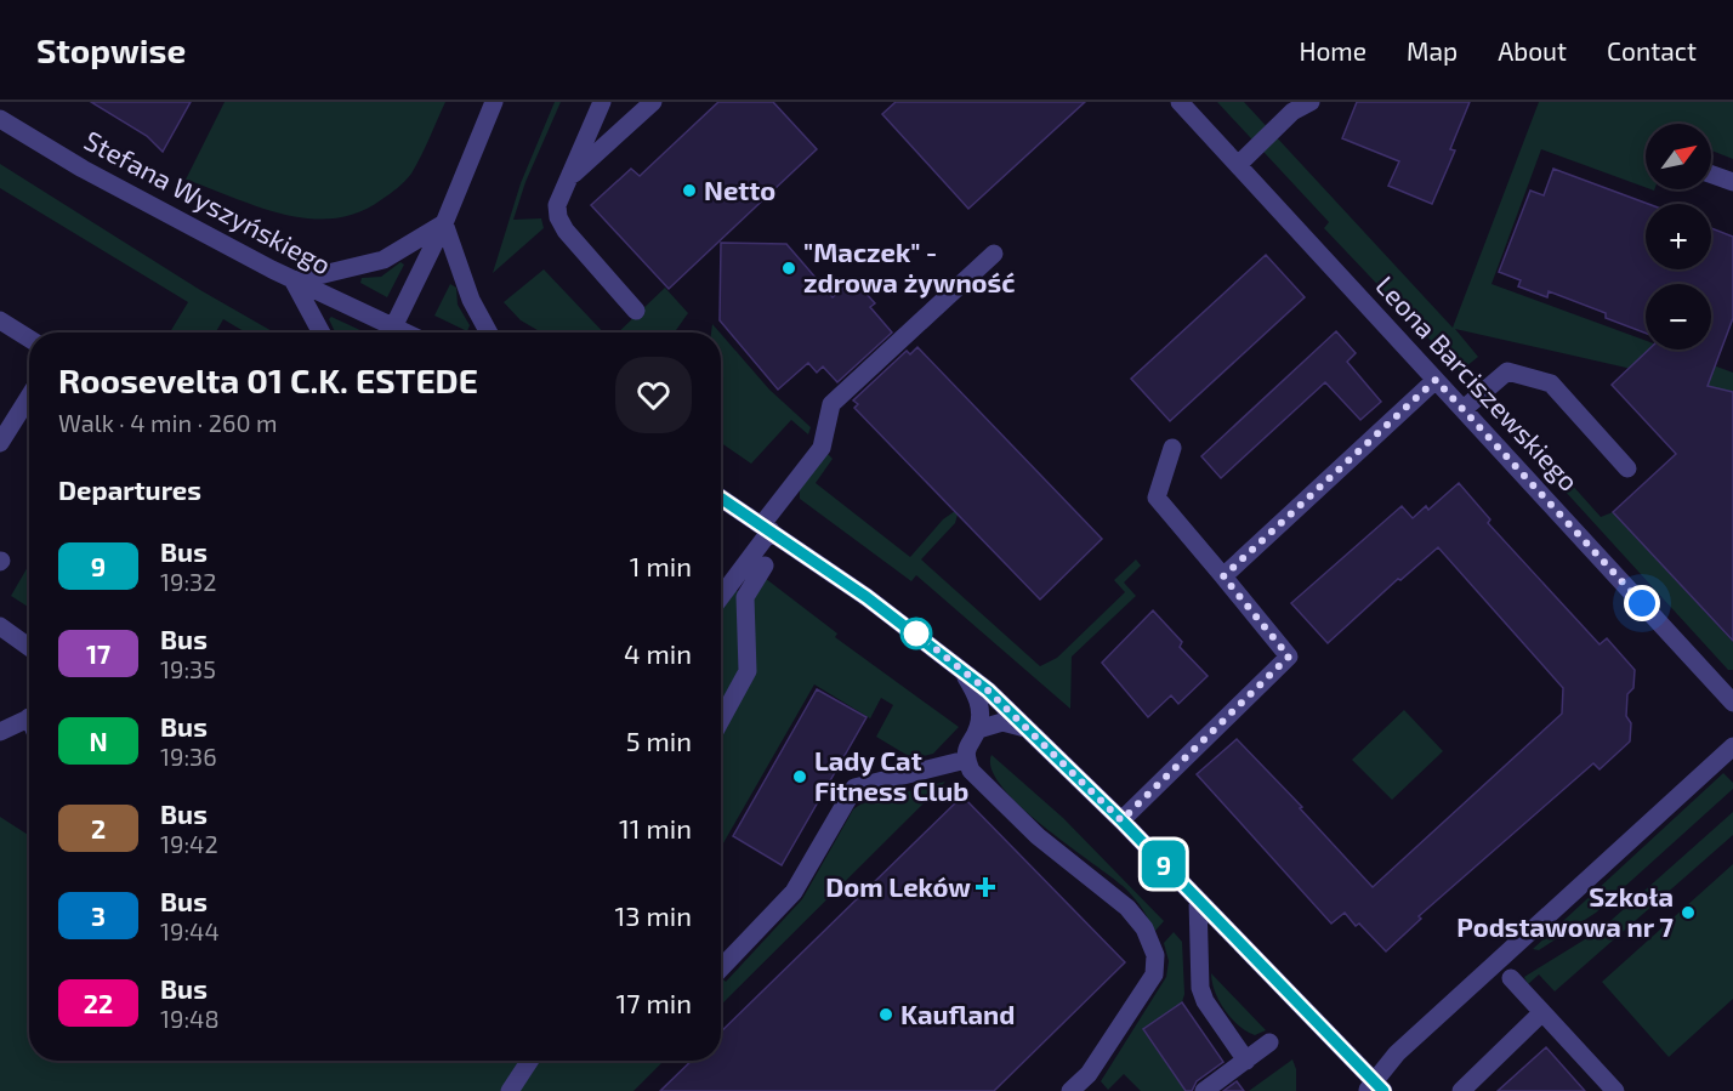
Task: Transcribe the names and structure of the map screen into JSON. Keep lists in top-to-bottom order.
{
  "streets": {
    "street": ["Stefana Wyszyńskiego", "Leona Barciszewskiego"]
  },
  "places": {
    "other": [
      "Netto",
      "\"Maczek\" - zdrowa żywność",
      "Lady Cat Fitness Club",
      "Szkoła Podstawowa nr 7",
      "Kaufland"
    ],
    "health": ["Dom Leków"]
  },
  "lines": ["bus line 9"],
  "north": "top right",
  "page": {
    "header": "Stopwise",
    "nav": [
      "Home",
      "Map",
      "About",
      "Contact"
    ],
    "on_map": "9",
    "map_buttons": ["+", "−"],
    "heading": [
      ["Roosevelta 01 C.K. ESTEDE", "Walk · 4 min · 260 m"],
      "Departures"
    ],
    "list": [
      {
        "mark": "9",
        "name": "Bus",
        "note": "19:32",
        "value": "1 min"
      },
      {
        "mark": "17",
        "name": "Bus",
        "note": "19:35",
        "value": "4 min"
      },
      {
        "mark": "N",
        "name": "Bus",
        "note": "19:36",
        "value": "5 min"
      },
      {
        "mark": "2",
        "name": "Bus",
        "note": "19:42",
        "value": "11 min"
      },
      {
        "mark": "3",
        "name": "Bus",
        "note": "19:44",
        "value": "13 min"
      },
      {
        "mark": "22",
        "name": "Bus",
        "note": "19:48",
        "value": "17 min"
      }
    ]
  }
}
